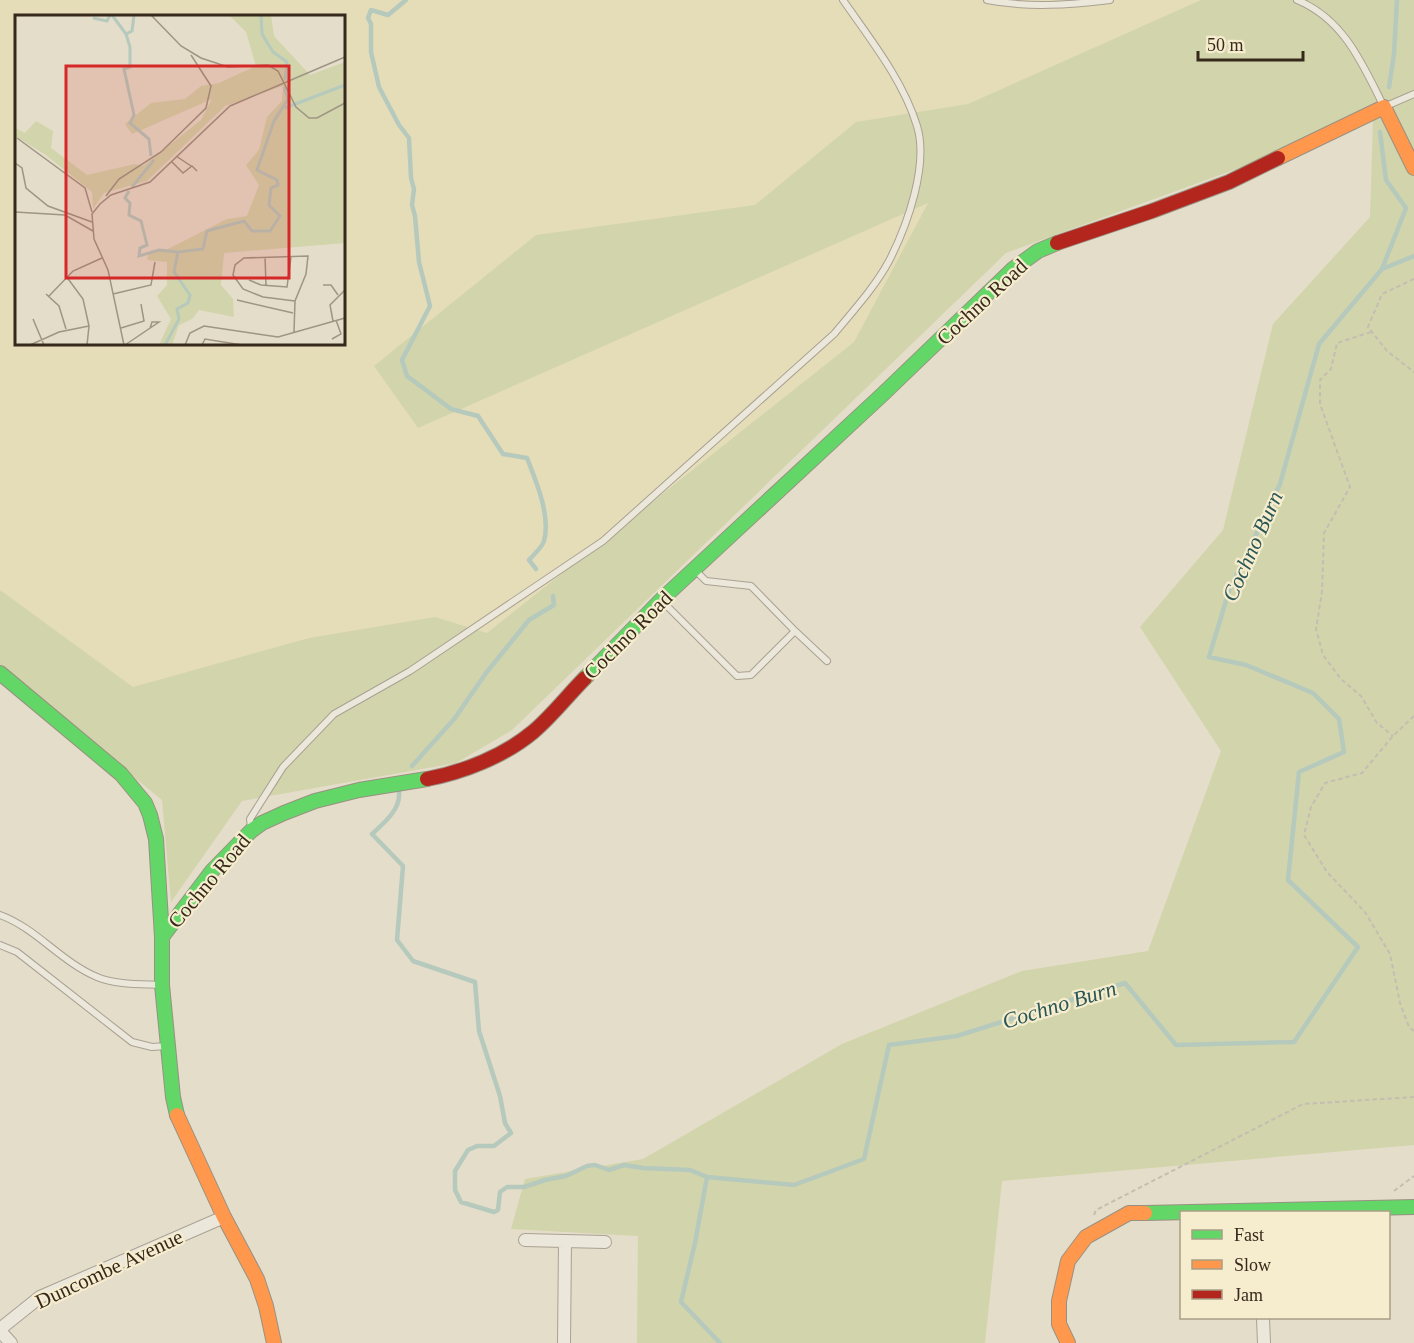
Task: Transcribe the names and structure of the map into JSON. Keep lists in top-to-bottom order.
{
  "streets": {
    "street": ["Cochno Road", "Duncombe Avenue"]
  },
  "crossings": [
    ["Cochno Road", "Duncombe Avenue"]
  ],
  "water": ["Cochno Burn"],
  "legend": ["Fast", "Slow", "Jam"],
  "scale_bar": "50 m"
}
